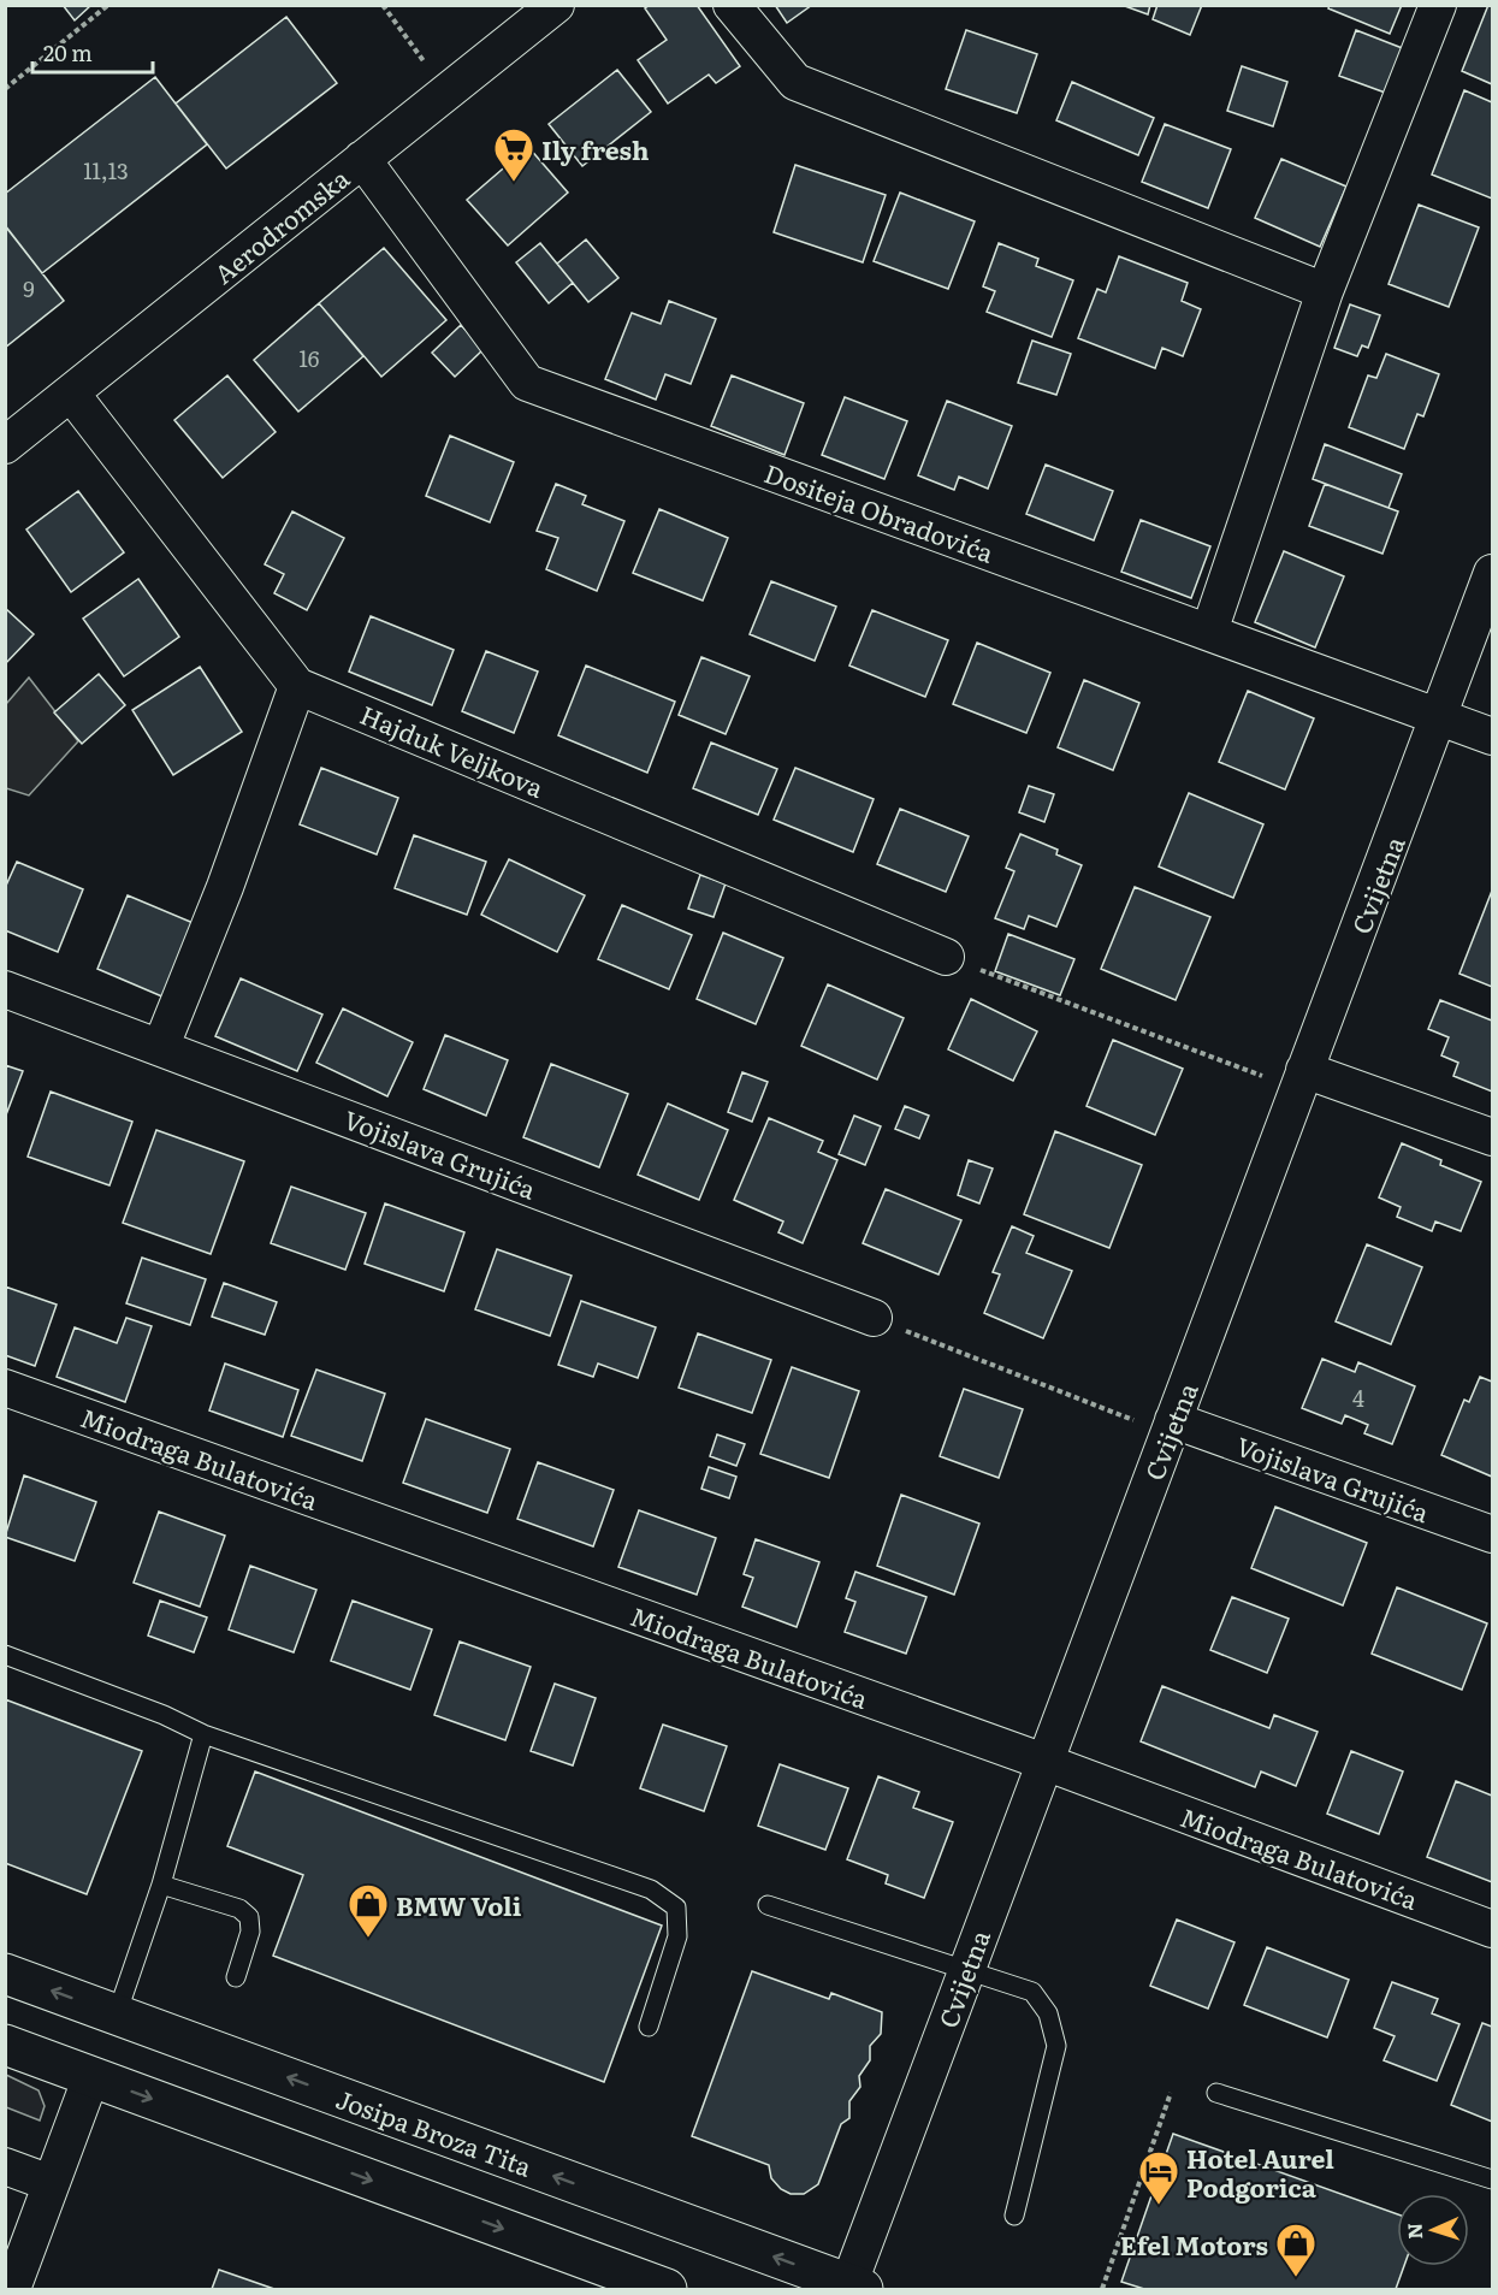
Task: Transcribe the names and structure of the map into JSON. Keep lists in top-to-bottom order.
{
  "streets": {
    "main road": ["Josipa Broza Tita"],
    "street": [
      "Aerodromska",
      "Dositeja Obradovića",
      "Hajduk Veljkova",
      "Cvijetna",
      "Vojislava Grujića",
      "Miodraga Bulatovića"
    ]
  },
  "crossings": [
    ["Aerodromska", "Dositeja Obradovića"],
    ["Aerodromska", "Hajduk Veljkova"],
    ["Dositeja Obradovića", "Cvijetna"],
    ["Cvijetna", "Vojislava Grujića"],
    ["Cvijetna", "Miodraga Bulatovića"],
    ["Cvijetna", "Josipa Broza Tita"]
  ],
  "places": {
    "supermarket": ["Ily fresh"],
    "shop": ["BMW Voli", "Efel Motors"],
    "hotel": ["Hotel Aurel Podgorica"]
  },
  "house_numbers": [
    "11,13",
    "9",
    "16",
    "4"
  ],
  "scale_bar": "20 m",
  "north": "left"
}
